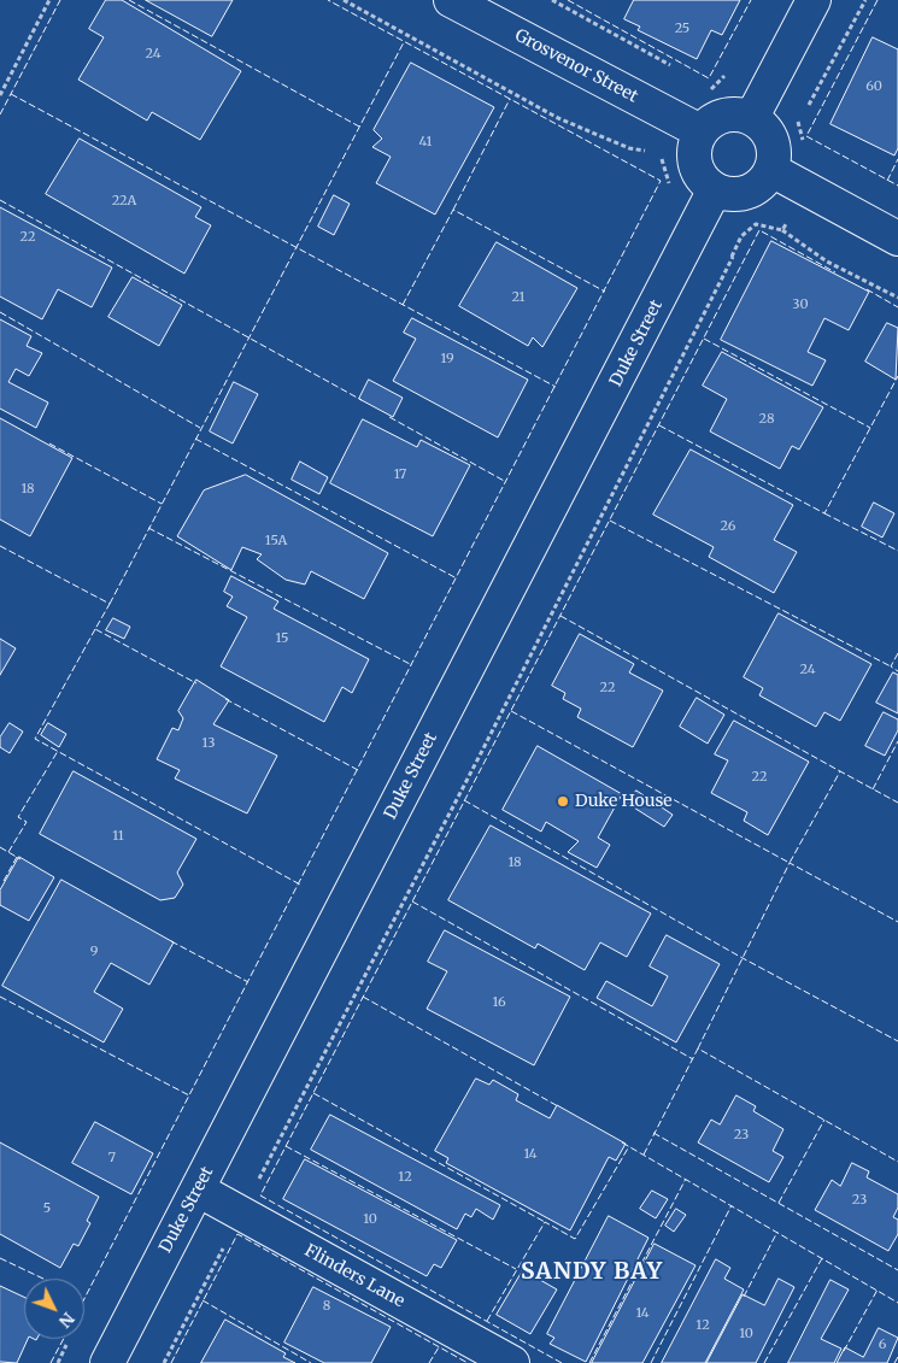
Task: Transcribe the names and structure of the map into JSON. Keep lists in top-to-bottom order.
{
  "streets": {
    "street": ["Grosvenor Street", "Duke Street", "Flinders Lane"]
  },
  "crossings": [
    ["Grosvenor Street", "Duke Street"],
    ["Duke Street", "Flinders Lane"]
  ],
  "districts": ["SANDY BAY"],
  "places": ["Duke House"],
  "house_numbers": [
    "25",
    "24",
    "60",
    "41",
    "22A",
    "22",
    "21",
    "30",
    "19",
    "28",
    "17",
    "18",
    "26",
    "15A",
    "15",
    "24",
    "22",
    "13",
    "22",
    "11",
    "18",
    "9",
    "16",
    "23",
    "14",
    "7",
    "12",
    "23",
    "5",
    "10",
    "8",
    "14",
    "12",
    "10",
    "6"
  ],
  "north": "bottom right"
}
